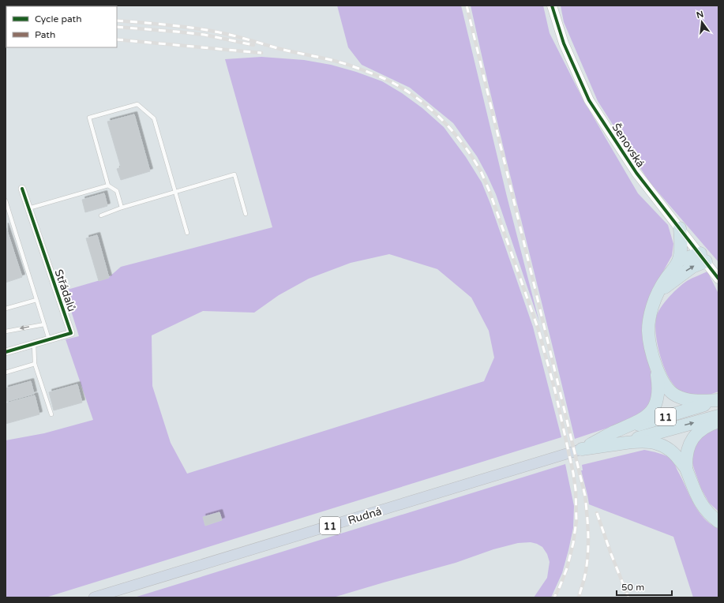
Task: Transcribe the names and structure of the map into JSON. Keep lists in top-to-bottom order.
{
  "streets": {
    "highway": ["11"],
    "main road": ["Rudná"],
    "street": ["Šenovská", "Střádalů"]
  },
  "crossings": [
    ["11", "Rudná"]
  ],
  "legend": ["Cycle path", "Path"],
  "scale_bar": "50 m",
  "north": "top"
}
